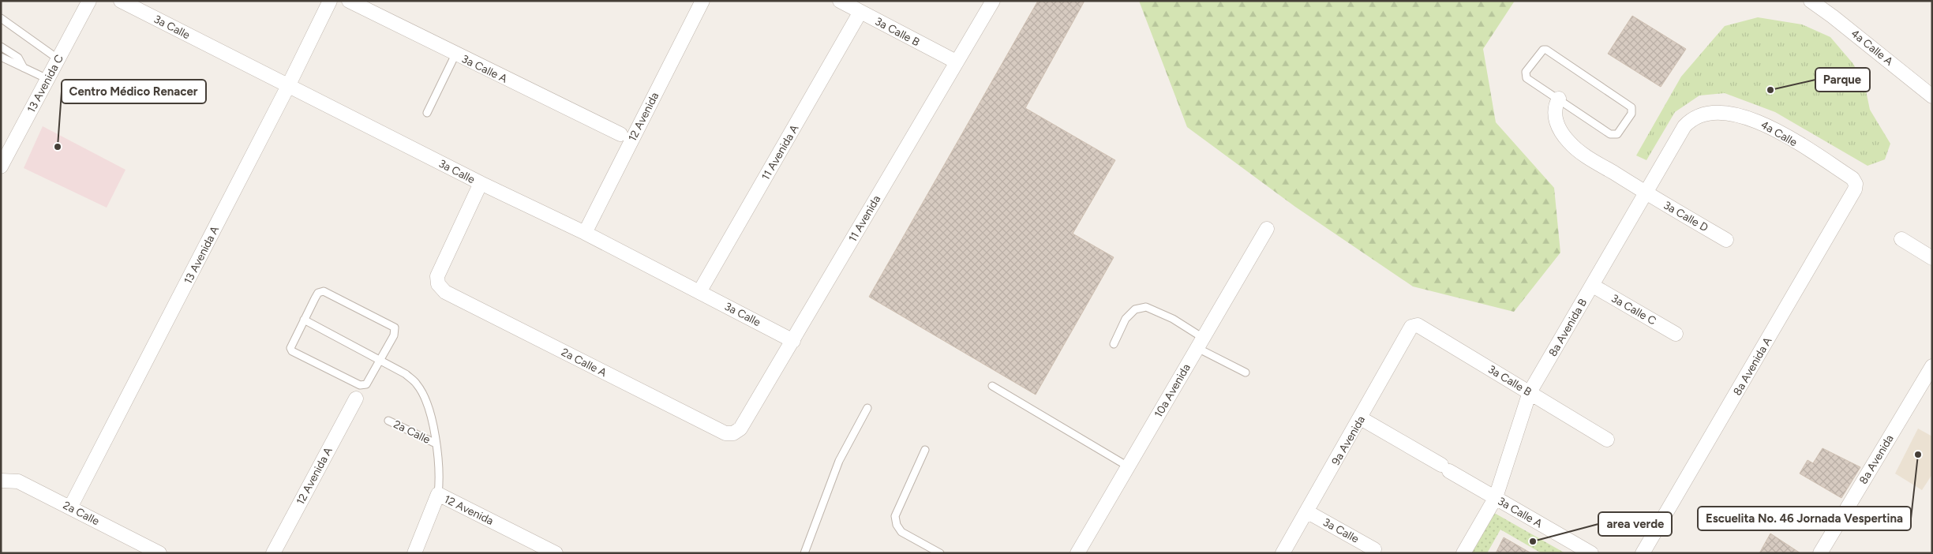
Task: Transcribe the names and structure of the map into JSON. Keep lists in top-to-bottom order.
{
  "streets": {
    "street": [
      "3a Calle",
      "3a Calle B",
      "4a Calle A",
      "3a Calle A",
      "13 Avenida C",
      "12 Avenida",
      "4a Calle",
      "11 Avenida A",
      "3a Calle D",
      "11 Avenida",
      "13 Avenida A",
      "3a Calle C",
      "8a Avenida B",
      "2a Calle A",
      "8a Avenida A",
      "10a Avenida",
      "2a Calle",
      "9a Avenida",
      "8a Avenida",
      "12 Avenida A"
    ]
  },
  "crossings": [
    ["3a Calle", "12 Avenida"],
    ["3a Calle", "11 Avenida A"],
    ["3a Calle", "11 Avenida"],
    ["3a Calle", "13 Avenida A"],
    ["3a Calle", "2a Calle A"],
    ["3a Calle", "9a Avenida"],
    ["3a Calle B", "11 Avenida A"],
    ["3a Calle B", "11 Avenida"],
    ["3a Calle B", "8a Avenida B"],
    ["3a Calle B", "9a Avenida"],
    ["3a Calle A", "8a Avenida B"],
    ["3a Calle A", "9a Avenida"],
    ["4a Calle", "8a Avenida B"],
    ["4a Calle", "8a Avenida A"],
    ["3a Calle D", "8a Avenida B"],
    ["11 Avenida", "2a Calle A"],
    ["13 Avenida A", "2a Calle"],
    ["3a Calle C", "8a Avenida B"]
  ],
  "places": [
    "Parque",
    "Centro Médico Renacer",
    "Escuelita No. 46 Jornada Vespertina",
    "area verde"
  ]
}
